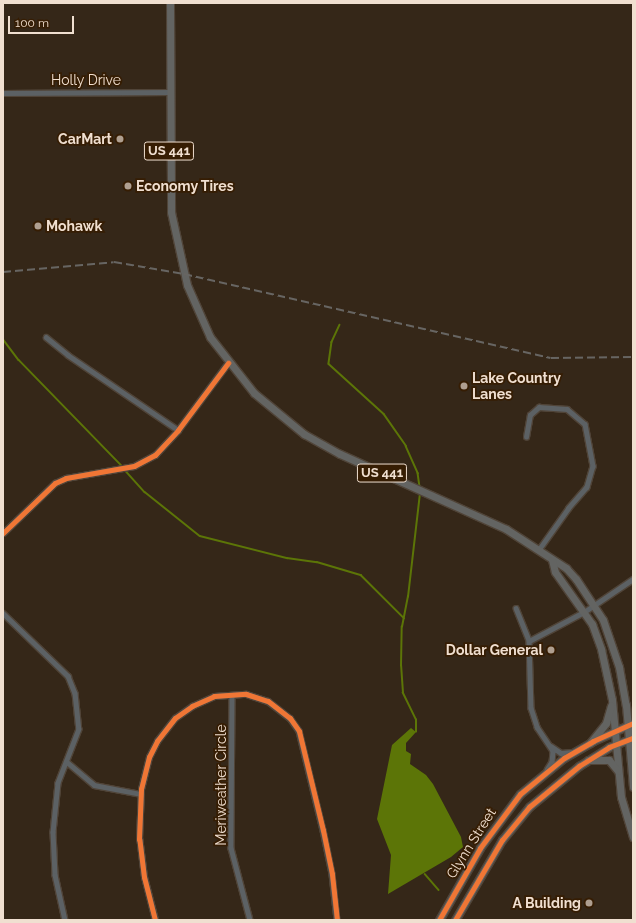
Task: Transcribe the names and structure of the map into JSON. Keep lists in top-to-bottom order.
{
  "streets": {
    "highway": ["US 441"],
    "main road": ["Glynn Street"],
    "street": ["Holly Drive", "Meriweather Circle"]
  },
  "crossings": [
    ["Holly Drive", "US 441"],
    ["US 441", "Glynn Street"]
  ],
  "places": [
    "CarMart",
    "Economy Tires",
    "Mohawk",
    "Lake Country Lanes",
    "Dollar General",
    "A Building"
  ],
  "scale_bar": "100 m"
}
